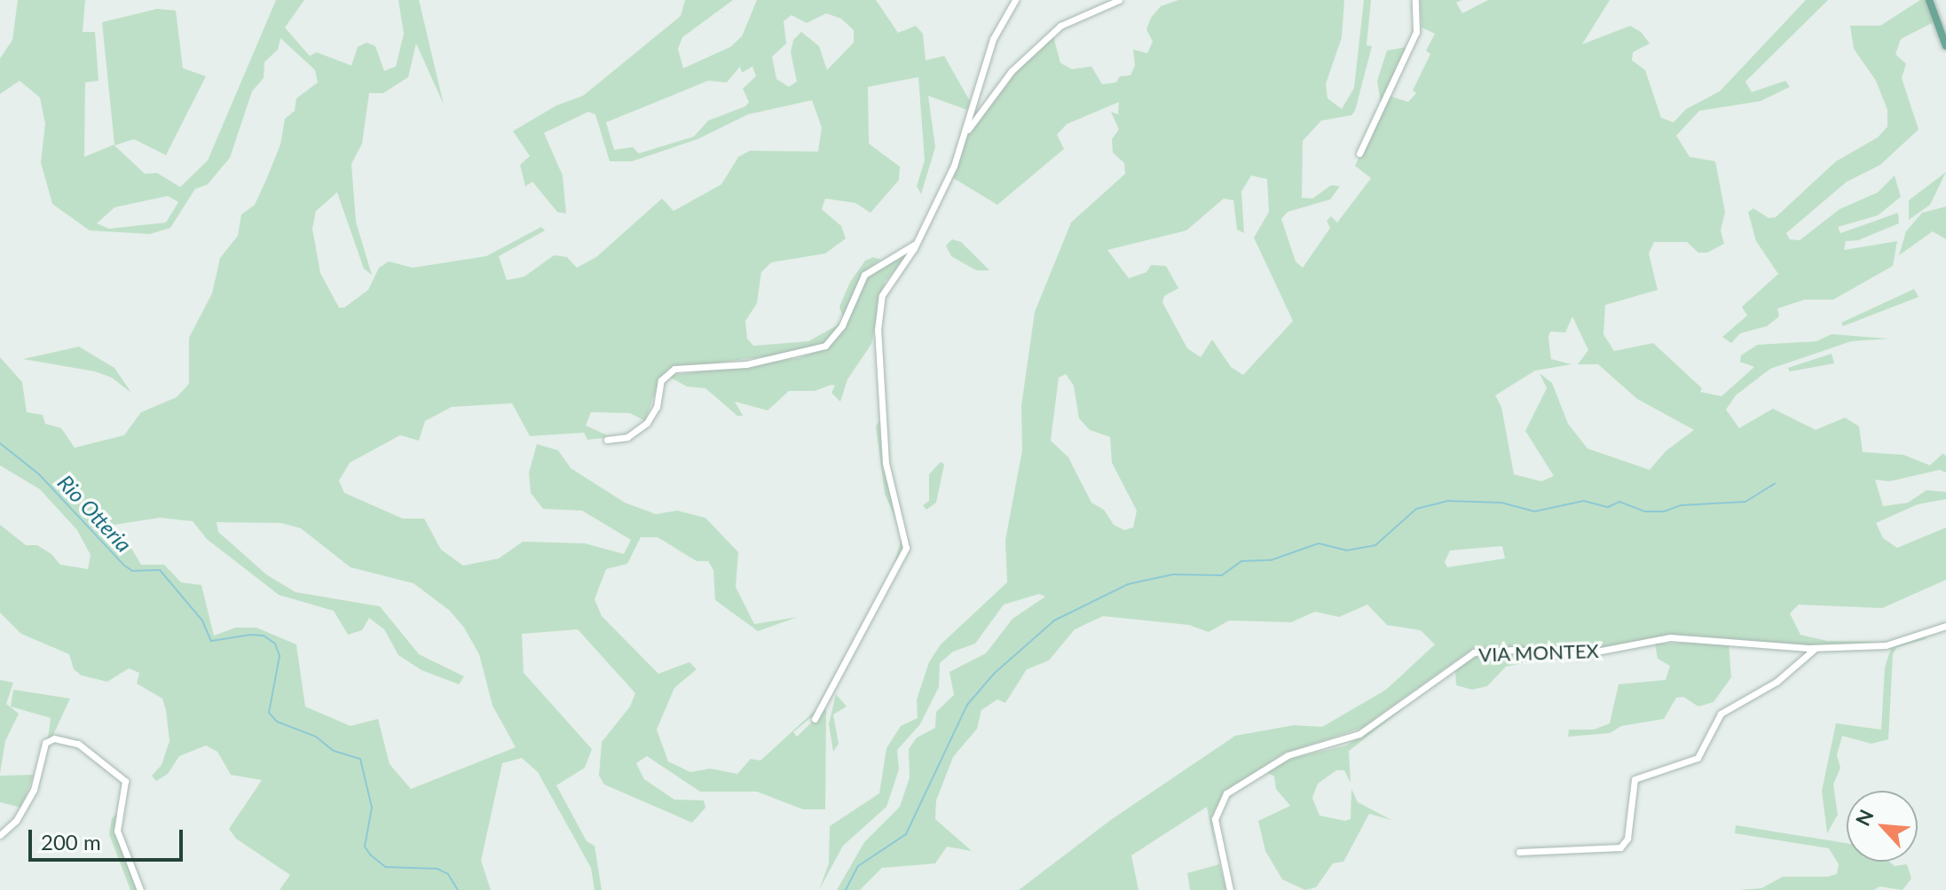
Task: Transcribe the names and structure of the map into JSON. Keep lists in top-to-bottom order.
{
  "streets": {
    "street": ["VIA MONTEX"]
  },
  "water": ["Rio Otteria"],
  "scale_bar": "200 m",
  "north": "top left"
}
